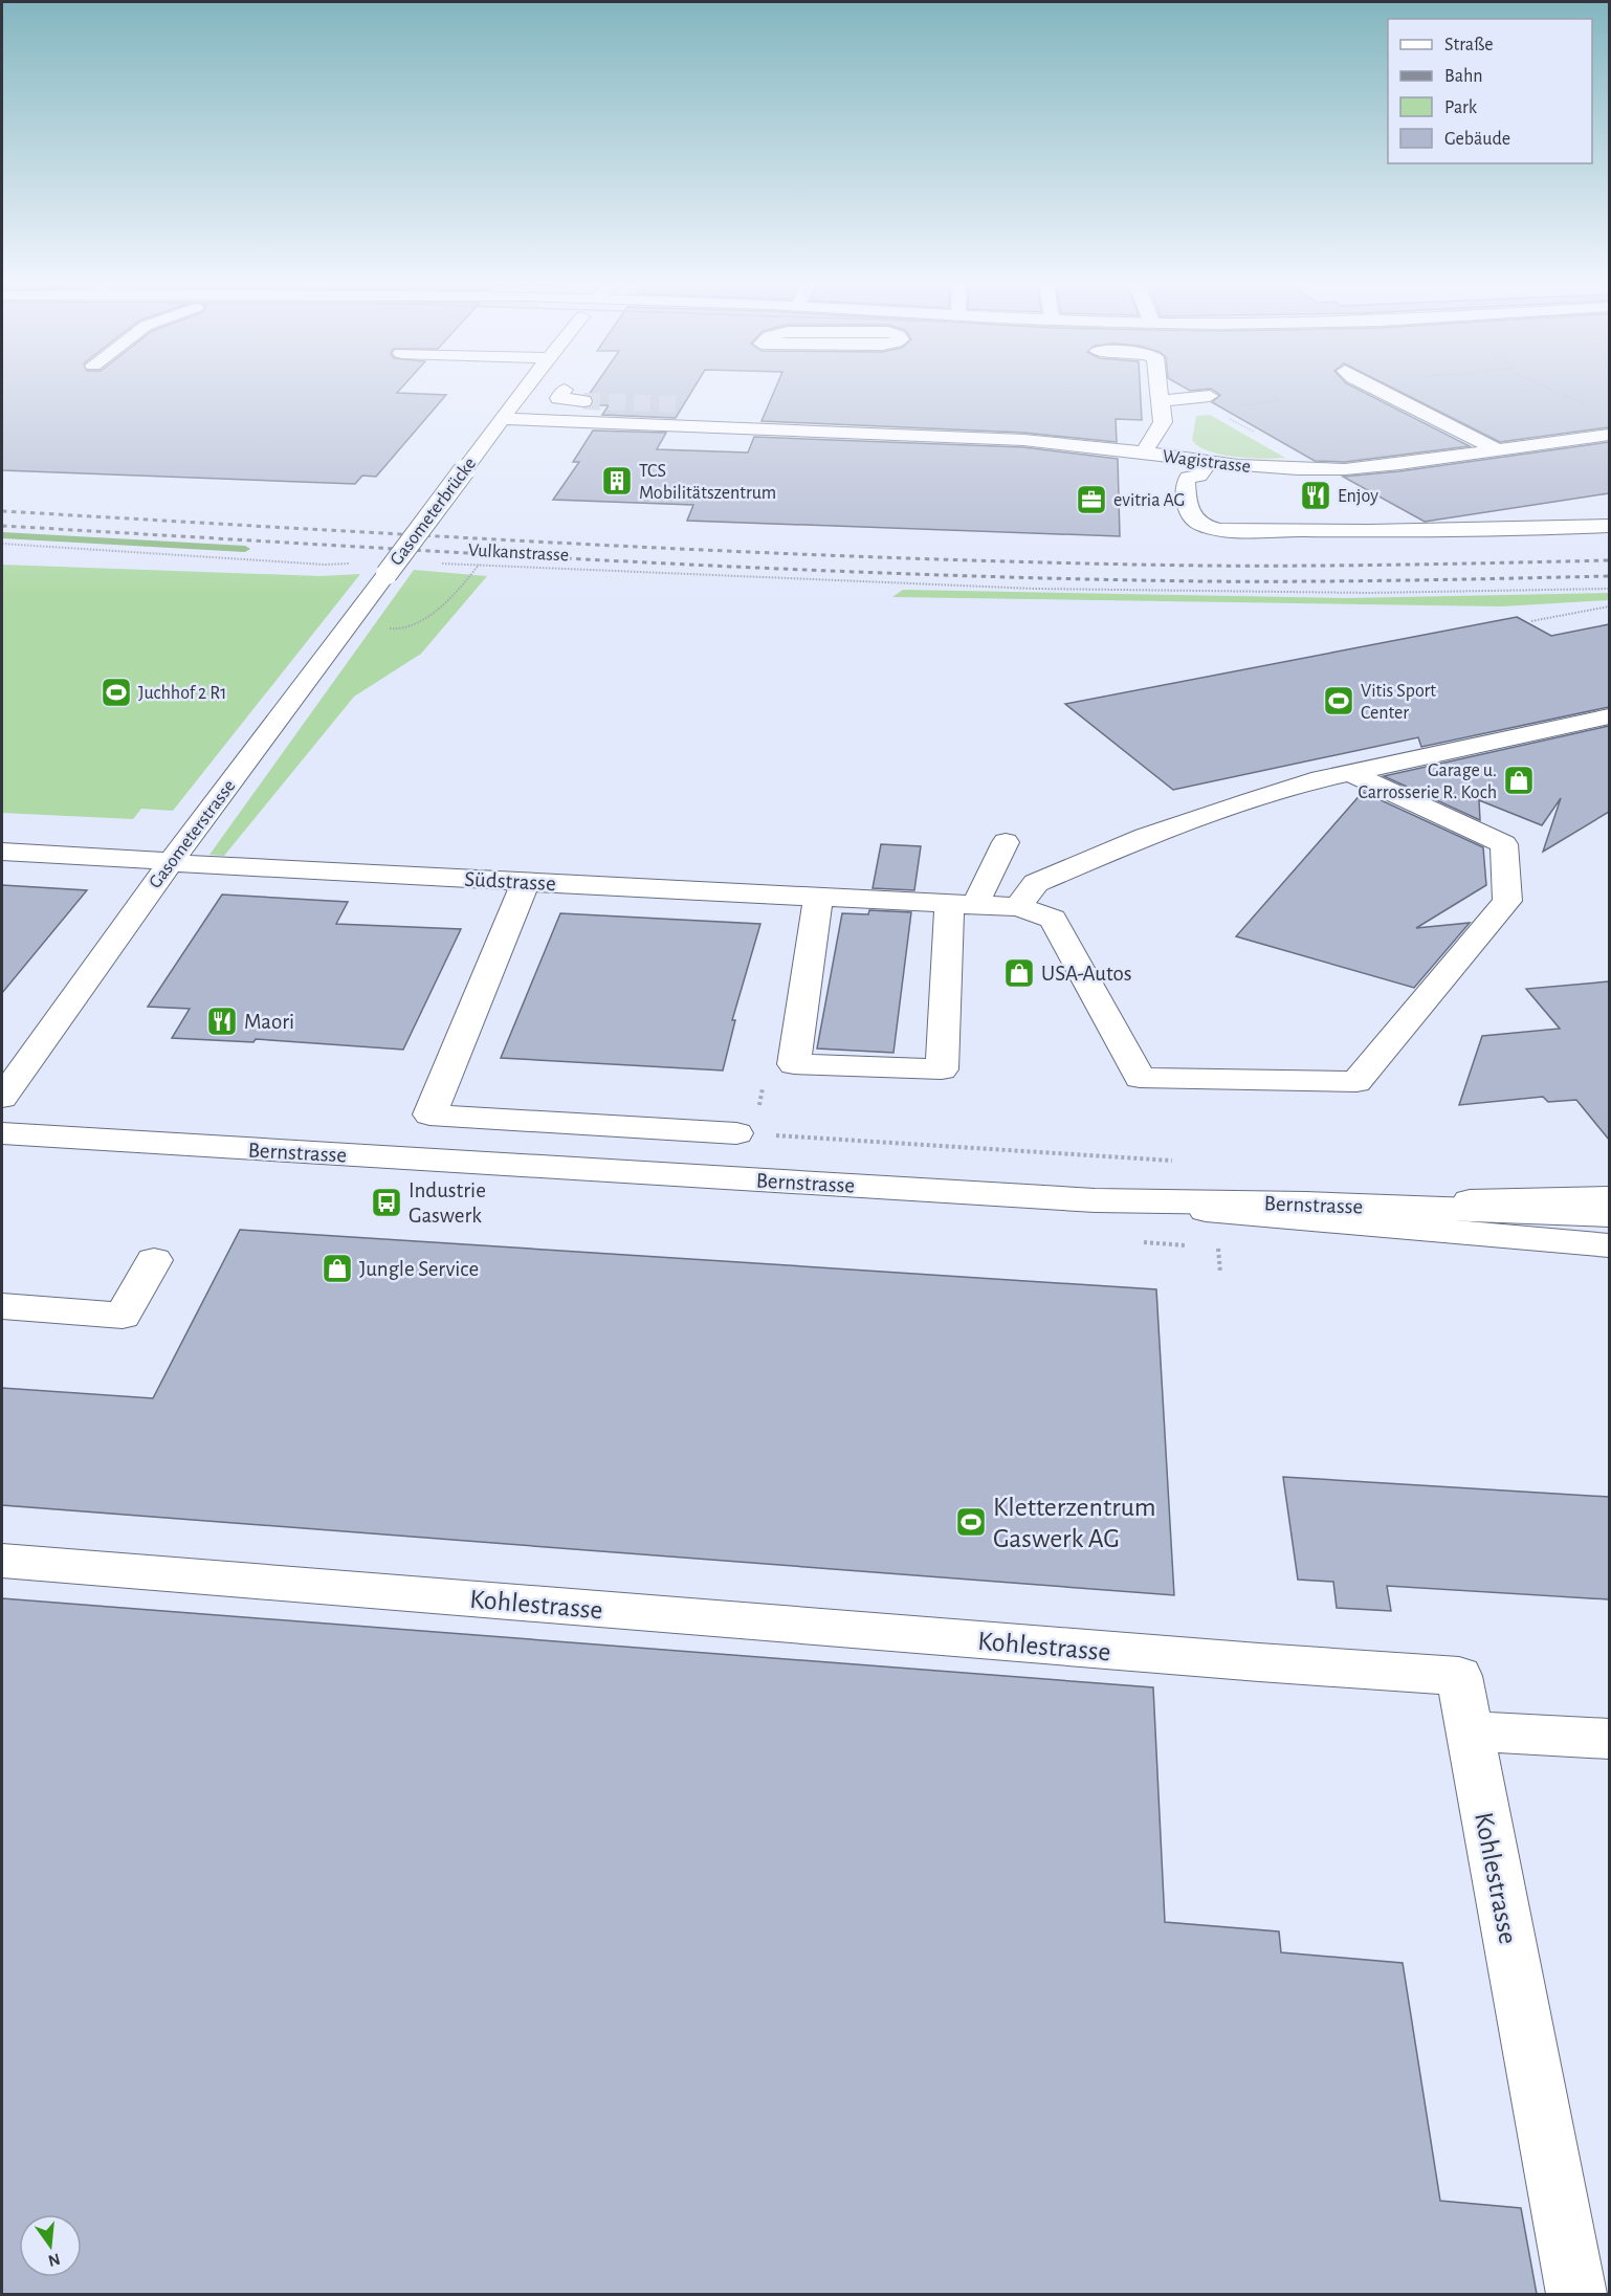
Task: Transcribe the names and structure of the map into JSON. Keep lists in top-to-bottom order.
{
  "streets": {
    "street": [
      "Wagistrasse",
      "Gasometerbrücke",
      "Gasometerstrasse",
      "Südstrasse",
      "Bernstrasse",
      "Kohlestrasse"
    ],
    "path": ["Vulkanstrasse"]
  },
  "crossings": [
    ["Wagistrasse", "Gasometerbrücke"],
    ["Gasometerbrücke", "Gasometerstrasse"],
    ["Gasometerstrasse", "Südstrasse"]
  ],
  "places": {
    "building": ["TCS Mobilitätszentrum"],
    "restaurant": ["Enjoy", "Maori"],
    "office": ["evitria AG"],
    "sports": ["Juchhof 2 R1", "Vitis Sport Center", "Kletterzentrum Gaswerk AG"],
    "shop": ["Garage u. Carrosserie R. Koch", "USA-Autos", "Jungle Service"],
    "bus stop": ["Industrie Gaswerk"]
  },
  "legend": [
    "Straße",
    "Bahn",
    "Park",
    "Gebäude"
  ],
  "north": "bottom"
}
